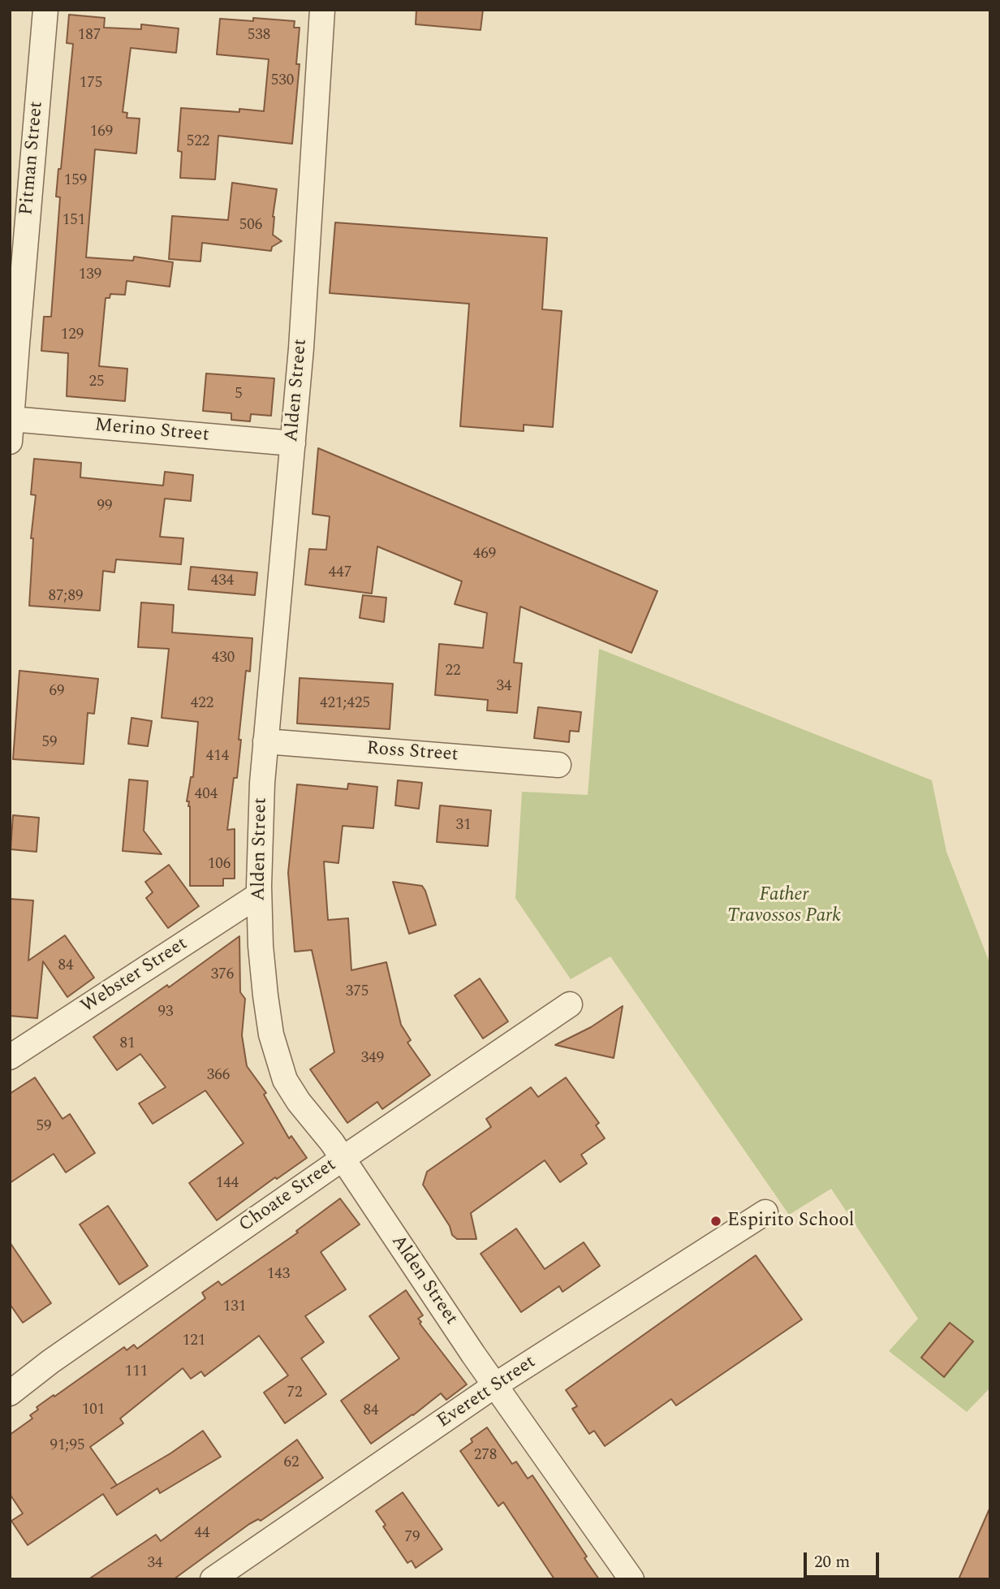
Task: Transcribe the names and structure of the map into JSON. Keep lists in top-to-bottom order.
{
  "streets": {
    "street": [
      "Pitman Street",
      "Alden Street",
      "Merino Street",
      "Ross Street",
      "Webster Street",
      "Choate Street",
      "Everett Street"
    ]
  },
  "crossings": [
    ["Pitman Street", "Merino Street"],
    ["Alden Street", "Merino Street"],
    ["Alden Street", "Ross Street"],
    ["Alden Street", "Webster Street"],
    ["Alden Street", "Choate Street"],
    ["Alden Street", "Everett Street"]
  ],
  "parks": ["Father Travossos Park"],
  "places": ["Espirito School"],
  "house_numbers": [
    "187",
    "538",
    "530",
    "175",
    "169",
    "522",
    "159",
    "151",
    "506",
    "139",
    "129",
    "25",
    "5",
    "99",
    "469",
    "447",
    "434",
    "87;89",
    "430",
    "22",
    "34",
    "69",
    "422",
    "421;425",
    "59",
    "414",
    "404",
    "31",
    "106",
    "84",
    "376",
    "375",
    "93",
    "81",
    "349",
    "366",
    "59",
    "144",
    "143",
    "131",
    "121",
    "111",
    "72",
    "101",
    "84",
    "91;95",
    "278",
    "62",
    "44",
    "79",
    "34"
  ],
  "scale_bar": "20 m"
}
